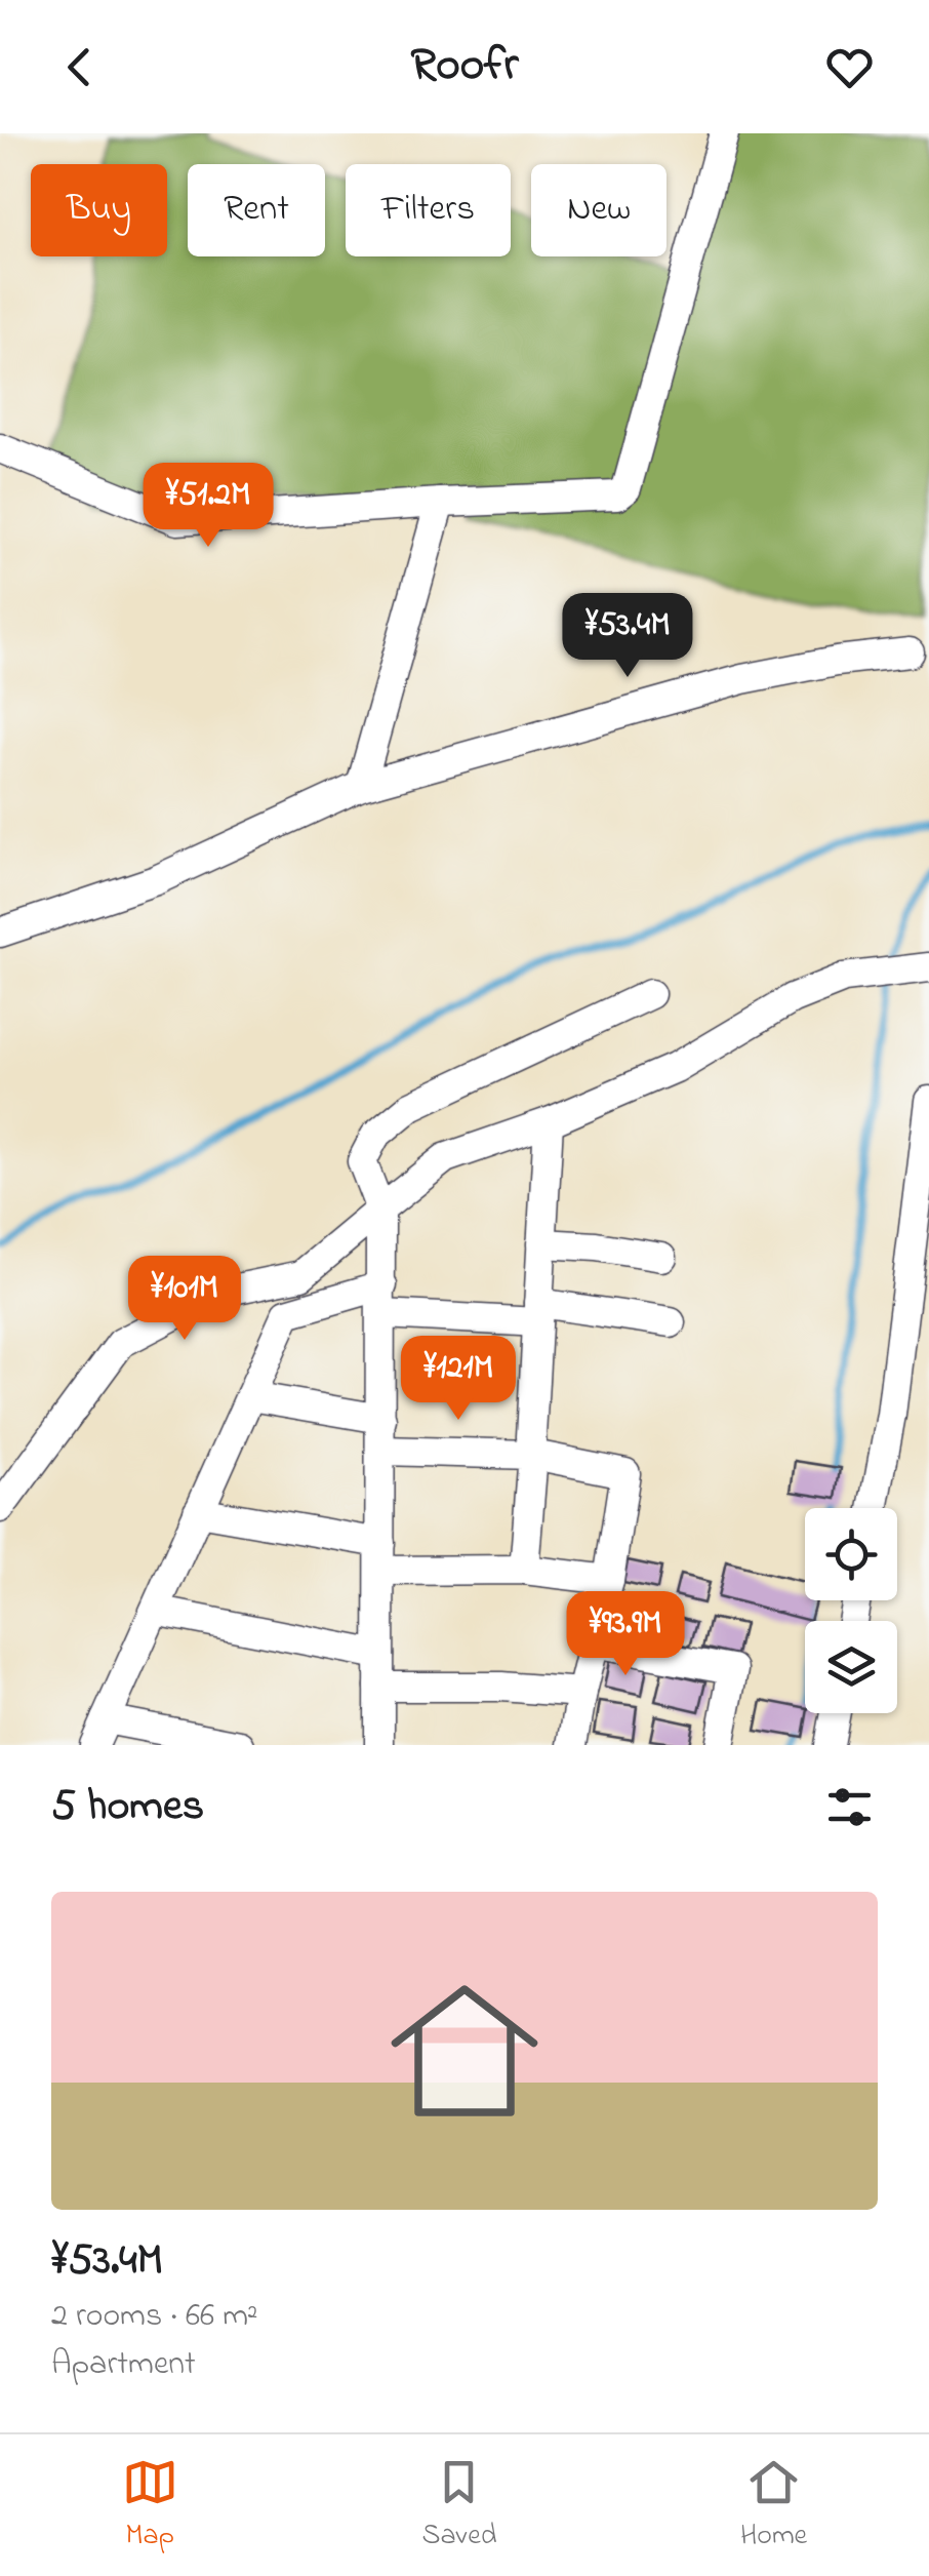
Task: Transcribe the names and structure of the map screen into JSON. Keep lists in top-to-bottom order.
{
  "page": {
    "header": "Roofr",
    "chip": [
      "Buy",
      "Rent",
      "Filters",
      "New"
    ],
    "price": [
      "¥51.2M",
      "¥53.4M",
      "¥101M",
      "¥121M",
      "¥93.9M"
    ],
    "heading": "5 homes",
    "list": [
      {
        "name": "¥53.4M",
        "note": "2 rooms · 66 m² · Apartment"
      }
    ],
    "tabs": ["Map", "Saved", "Home"]
  }
}
